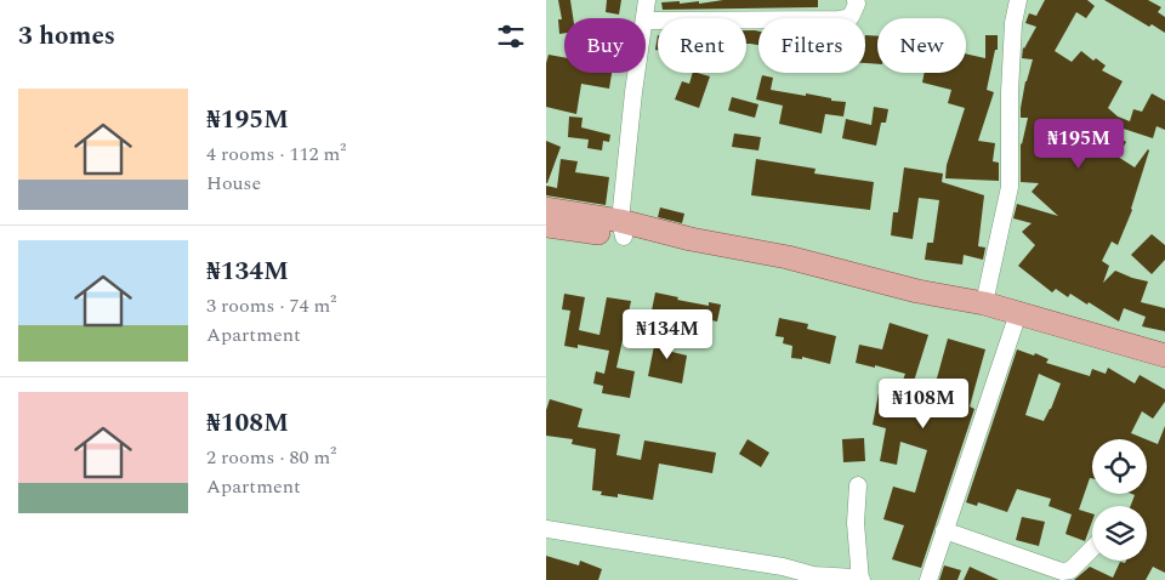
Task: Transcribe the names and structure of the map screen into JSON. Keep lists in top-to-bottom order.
{
  "page": {
    "heading": "3 homes",
    "chip": [
      "Buy",
      "Rent",
      "Filters",
      "New"
    ],
    "list": [
      {
        "name": "₦195M",
        "note": "4 rooms · 112 m² · House"
      },
      {
        "name": "₦134M",
        "note": "3 rooms · 74 m² · Apartment"
      },
      {
        "name": "₦108M",
        "note": "2 rooms · 80 m² · Apartment"
      }
    ],
    "price": ["₦195M", "₦134M", "₦108M"]
  }
}
